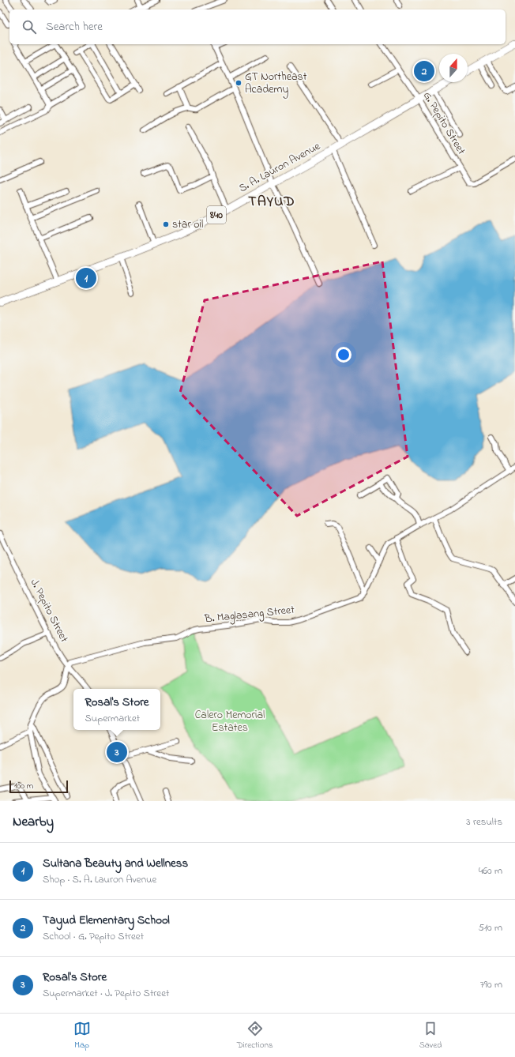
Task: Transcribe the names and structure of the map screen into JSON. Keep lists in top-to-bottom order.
{
  "streets": {
    "highway": ["S. A. Lauron Avenue", "840"],
    "street": ["G. Pepito Street", "J. Pepito Street", "B. Maglasang Street"]
  },
  "crossings": [
    ["G. Pepito Street", "S. A. Lauron Avenue"],
    ["J. Pepito Street", "B. Maglasang Street"]
  ],
  "districts": ["TAYUD"],
  "parks": ["Calero Memorial Estates"],
  "places": ["GT Northeast Academy", "star oil"],
  "scale_bar": "100 m",
  "north": "top",
  "page": {
    "search": "Search here",
    "pins": ["2", "1", "3"],
    "popup": ["Rosal's Store", "Supermarket"],
    "scale": "100 m",
    "heading": ["Nearby", "3 results"],
    "list": [
      {
        "mark": "1",
        "name": "Sultana Beauty and Wellness",
        "note": "Shop · S. A. Lauron Avenue",
        "value": "460 m"
      },
      {
        "mark": "2",
        "name": "Tayud Elementary School",
        "note": "School · G. Pepito Street",
        "value": "510 m"
      },
      {
        "mark": "3",
        "name": "Rosal's Store",
        "note": "Supermarket · J. Pepito Street",
        "value": "790 m"
      }
    ],
    "nav": ["Map", "Directions", "Saved"]
  }
}
